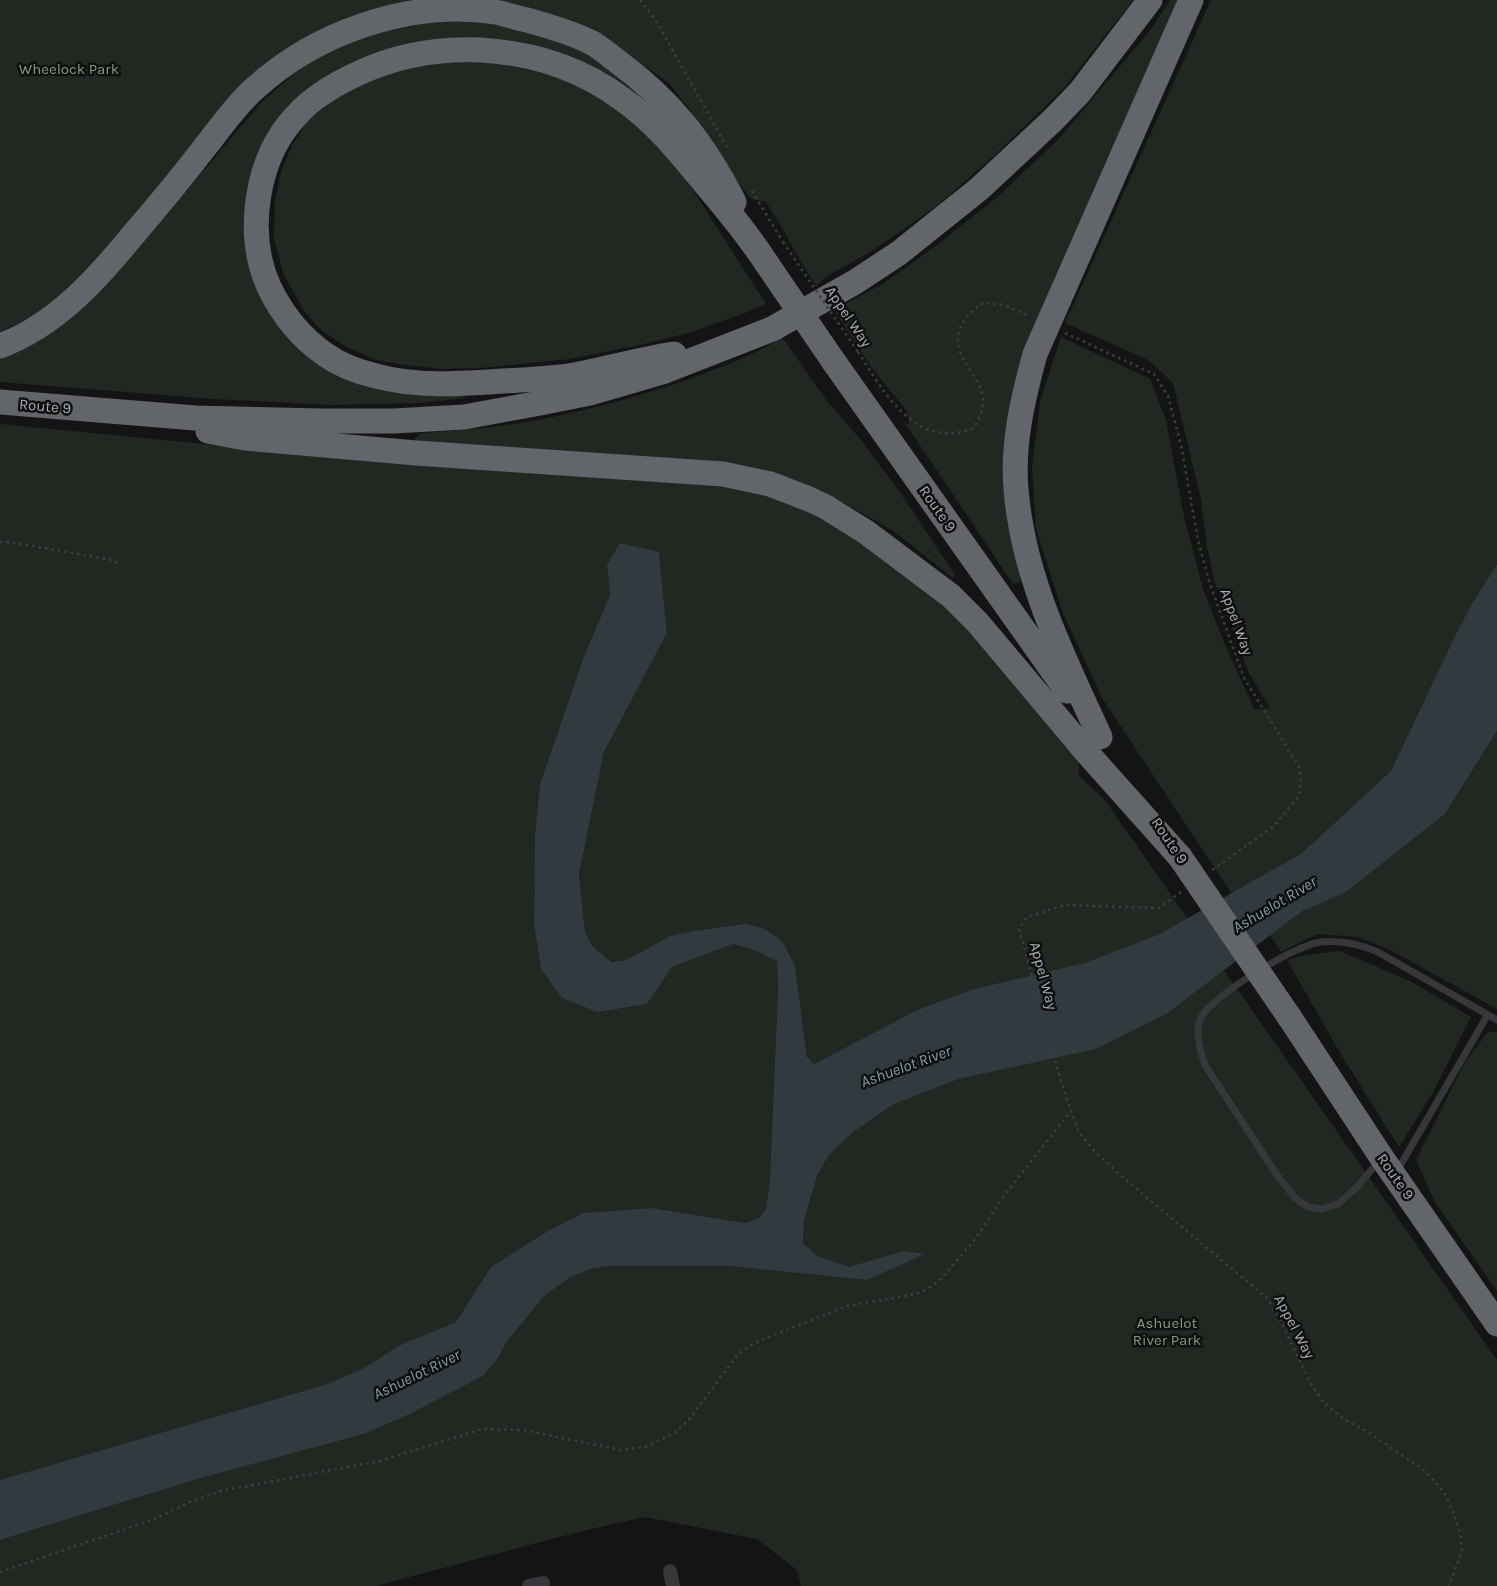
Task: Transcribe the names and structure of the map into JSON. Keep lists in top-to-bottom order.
{
  "streets": {
    "highway": ["Route 9"],
    "path": ["Appel Way"]
  },
  "water": ["Ashuelot River"],
  "parks": ["Wheelock Park", "Ashuelot River Park"]
}
